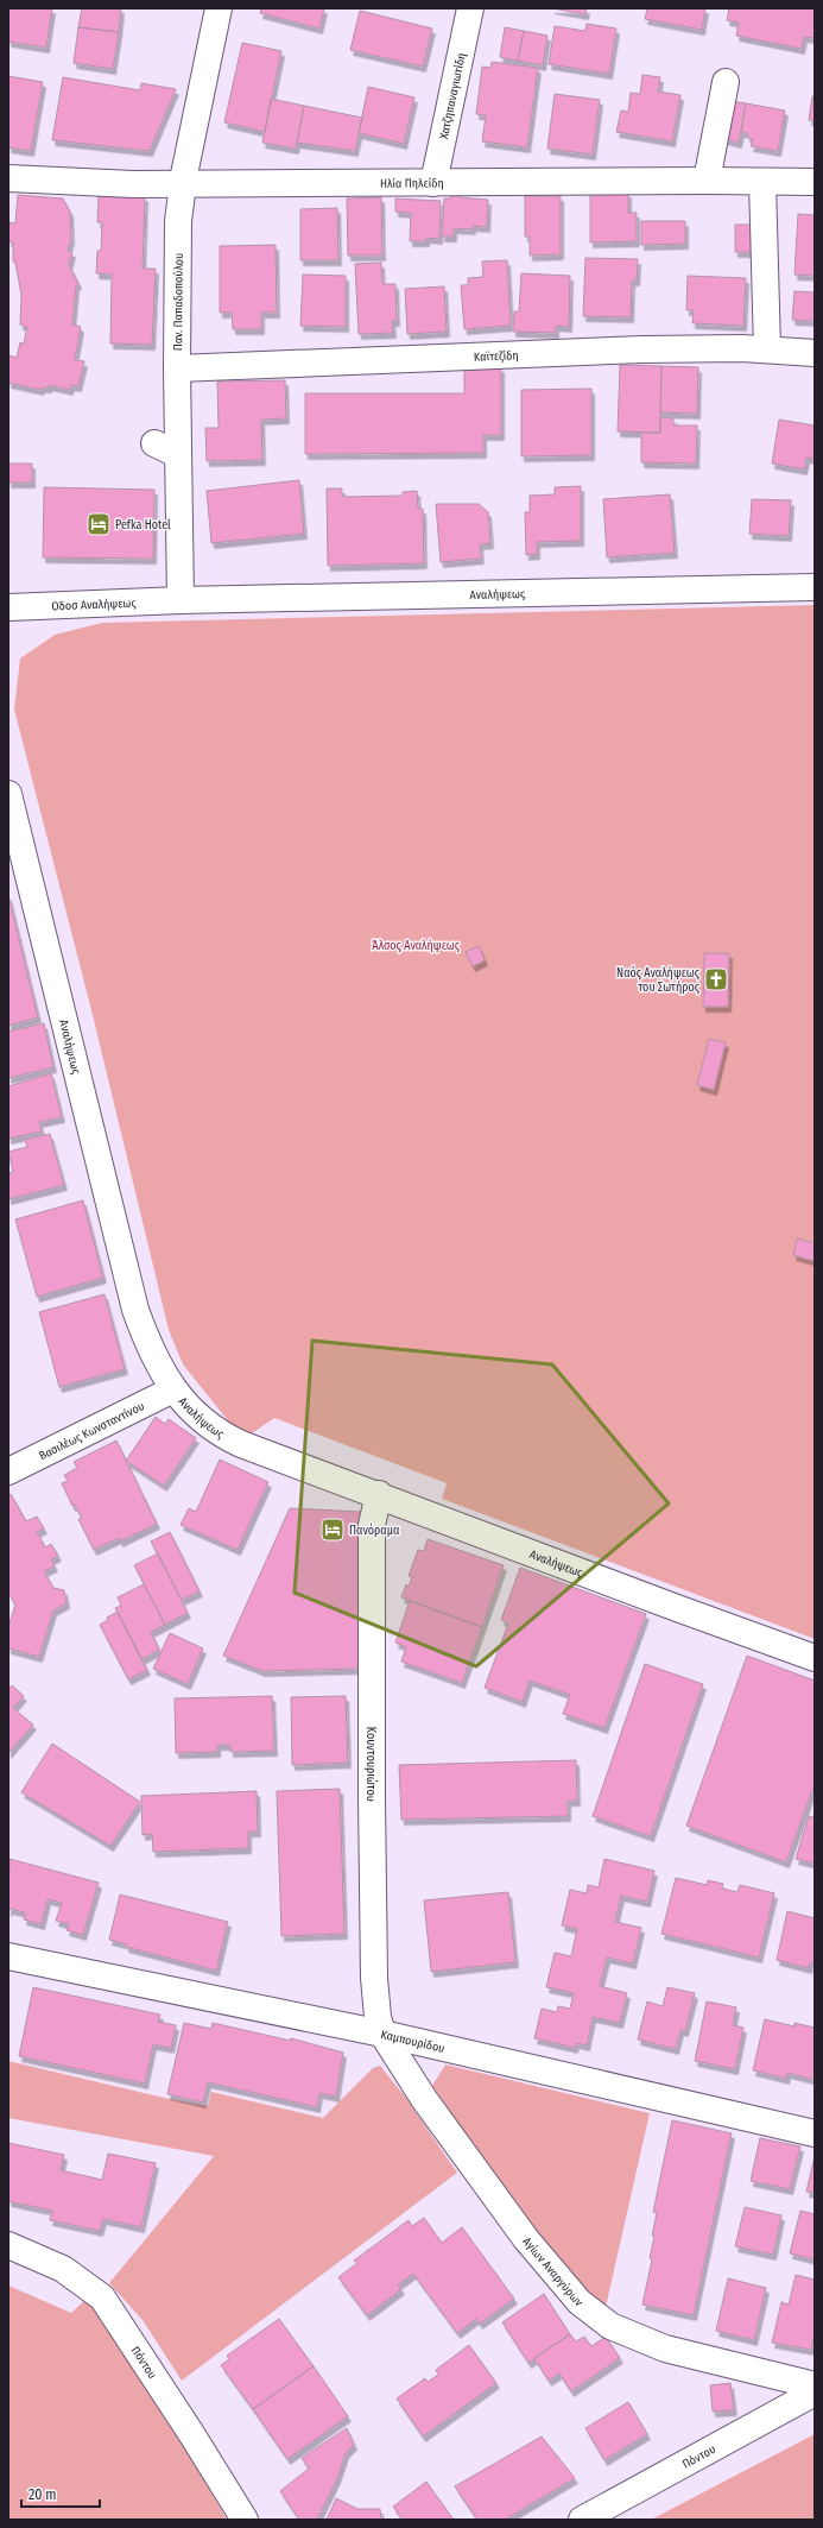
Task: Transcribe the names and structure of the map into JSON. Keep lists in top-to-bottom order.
{
  "streets": {
    "street": [
      "Χατζηπαναγιωτίδη",
      "Ηλία Πηλείδη",
      "Παν. Παπαδοπούλου",
      "Καϊτεζίδη",
      "Αναλήψεως",
      "Οδοσ Αναλήψεως",
      "Βασιλέως Κωνσταντίνου",
      "Κουντουριώτου",
      "Καμπουρίδου",
      "Αγίων Αναργύρων",
      "Πόντου"
    ]
  },
  "crossings": [
    ["Χατζηπαναγιωτίδη", "Ηλία Πηλείδη"],
    ["Ηλία Πηλείδη", "Παν. Παπαδοπούλου"],
    ["Παν. Παπαδοπούλου", "Καϊτεζίδη"],
    ["Παν. Παπαδοπούλου", "Αναλήψεως"],
    ["Παν. Παπαδοπούλου", "Οδοσ Αναλήψεως"],
    ["Αναλήψεως", "Οδοσ Αναλήψεως"],
    ["Αναλήψεως", "Βασιλέως Κωνσταντίνου"],
    ["Αναλήψεως", "Κουντουριώτου"],
    ["Κουντουριώτου", "Καμπουρίδου"],
    ["Κουντουριώτου", "Αγίων Αναργύρων"],
    ["Καμπουρίδου", "Αγίων Αναργύρων"]
  ],
  "parks": ["Άλσος Αναλήψεως"],
  "places": {
    "hotel": ["Pefka Hotel", "Πανόραμα"],
    "church": ["Ναός Αναλήψεως του Σωτήρος"]
  },
  "scale_bar": "20 m"
}
